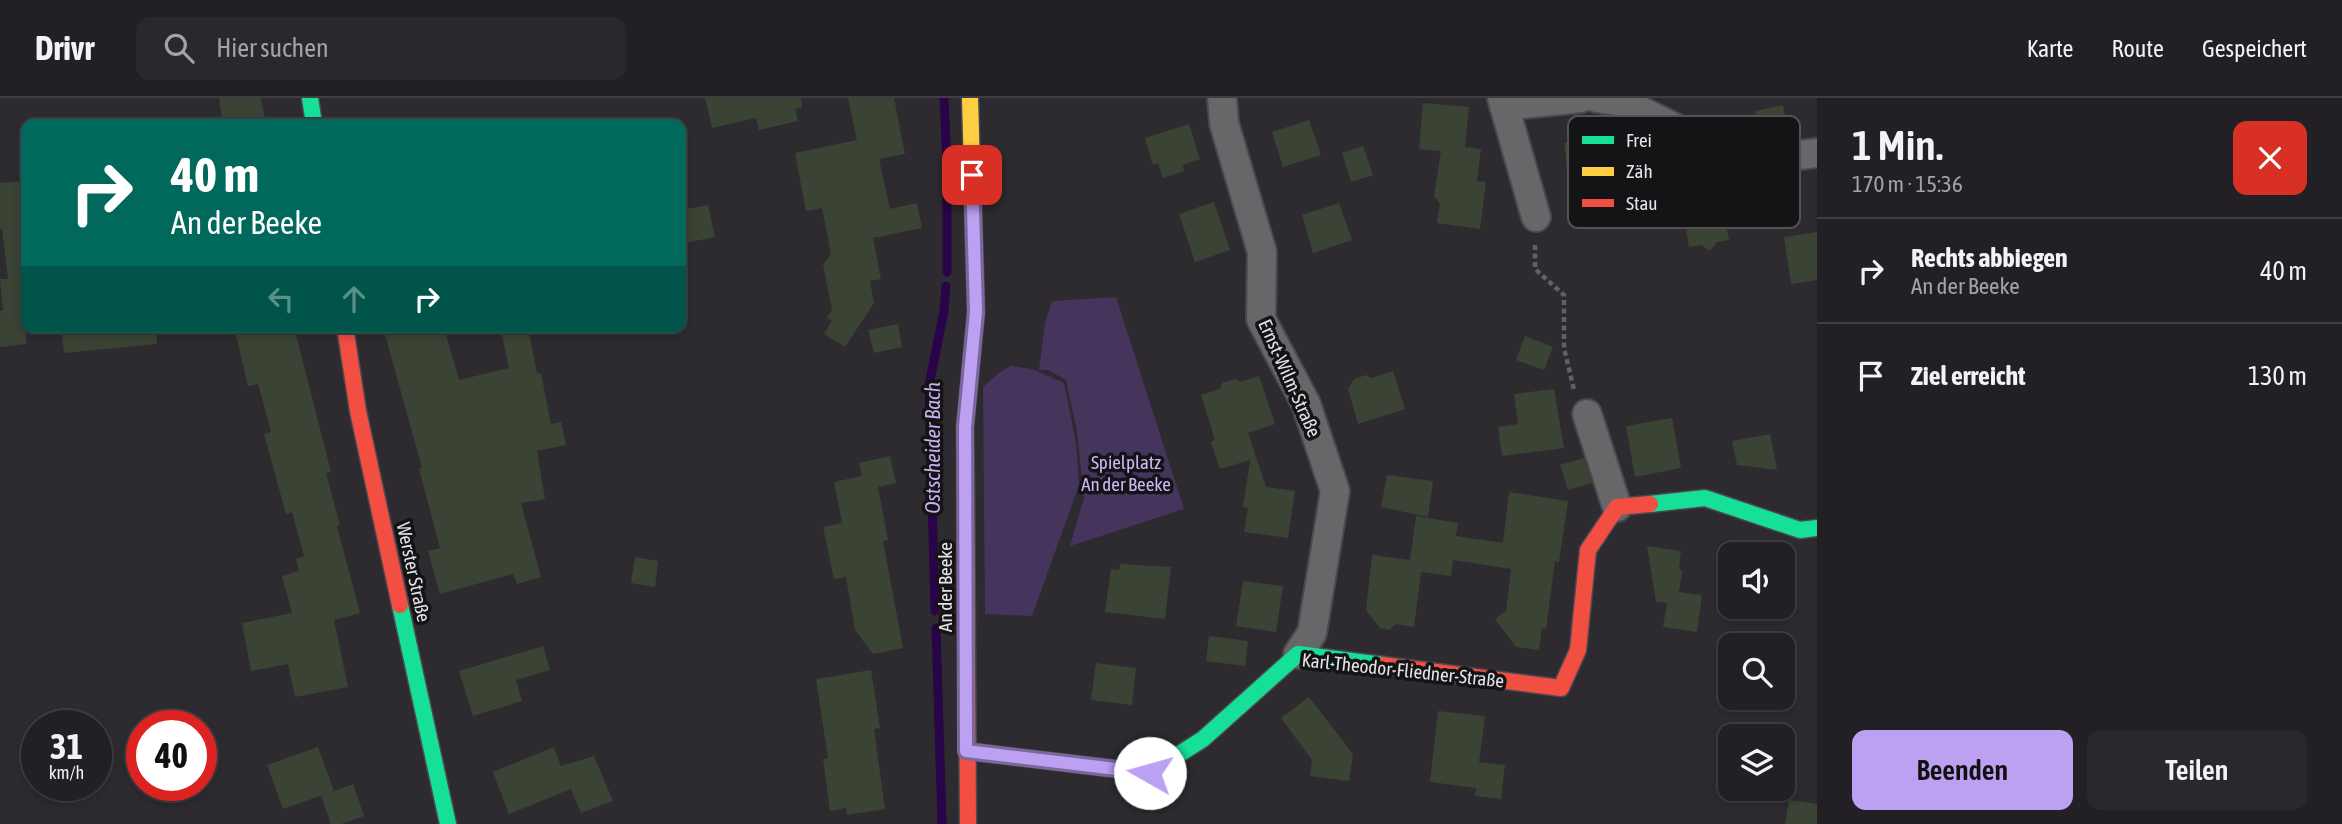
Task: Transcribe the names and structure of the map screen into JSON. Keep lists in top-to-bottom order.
{
  "streets": {
    "street": [
      "Ernst-Wilm-Straße",
      "Werster Straße",
      "An der Beeke",
      "Karl-Theodor-Fliedner-Straße"
    ]
  },
  "crossings": [
    ["Ernst-Wilm-Straße", "Karl-Theodor-Fliedner-Straße"],
    ["An der Beeke", "Karl-Theodor-Fliedner-Straße"]
  ],
  "water": ["Ostscheider Bach"],
  "parks": ["Spielplatz An der Beeke"],
  "legend": ["Frei", "Zäh", "Stau"],
  "page": {
    "header": "Drivr",
    "search": "Hier suchen",
    "nav": ["Karte", "Route", "Gespeichert"],
    "heading": ["1 Min.", "170 m · 15:36"],
    "turn": ["40 m", "An der Beeke"],
    "list": [
      {
        "name": "Rechts abbiegen",
        "note": "An der Beeke",
        "value": "40 m"
      },
      {
        "name": "Ziel erreicht",
        "value": "130 m"
      }
    ],
    "speed": "31 km/h",
    "limit": "40",
    "buttons": ["Beenden", "Teilen"]
  }
}
